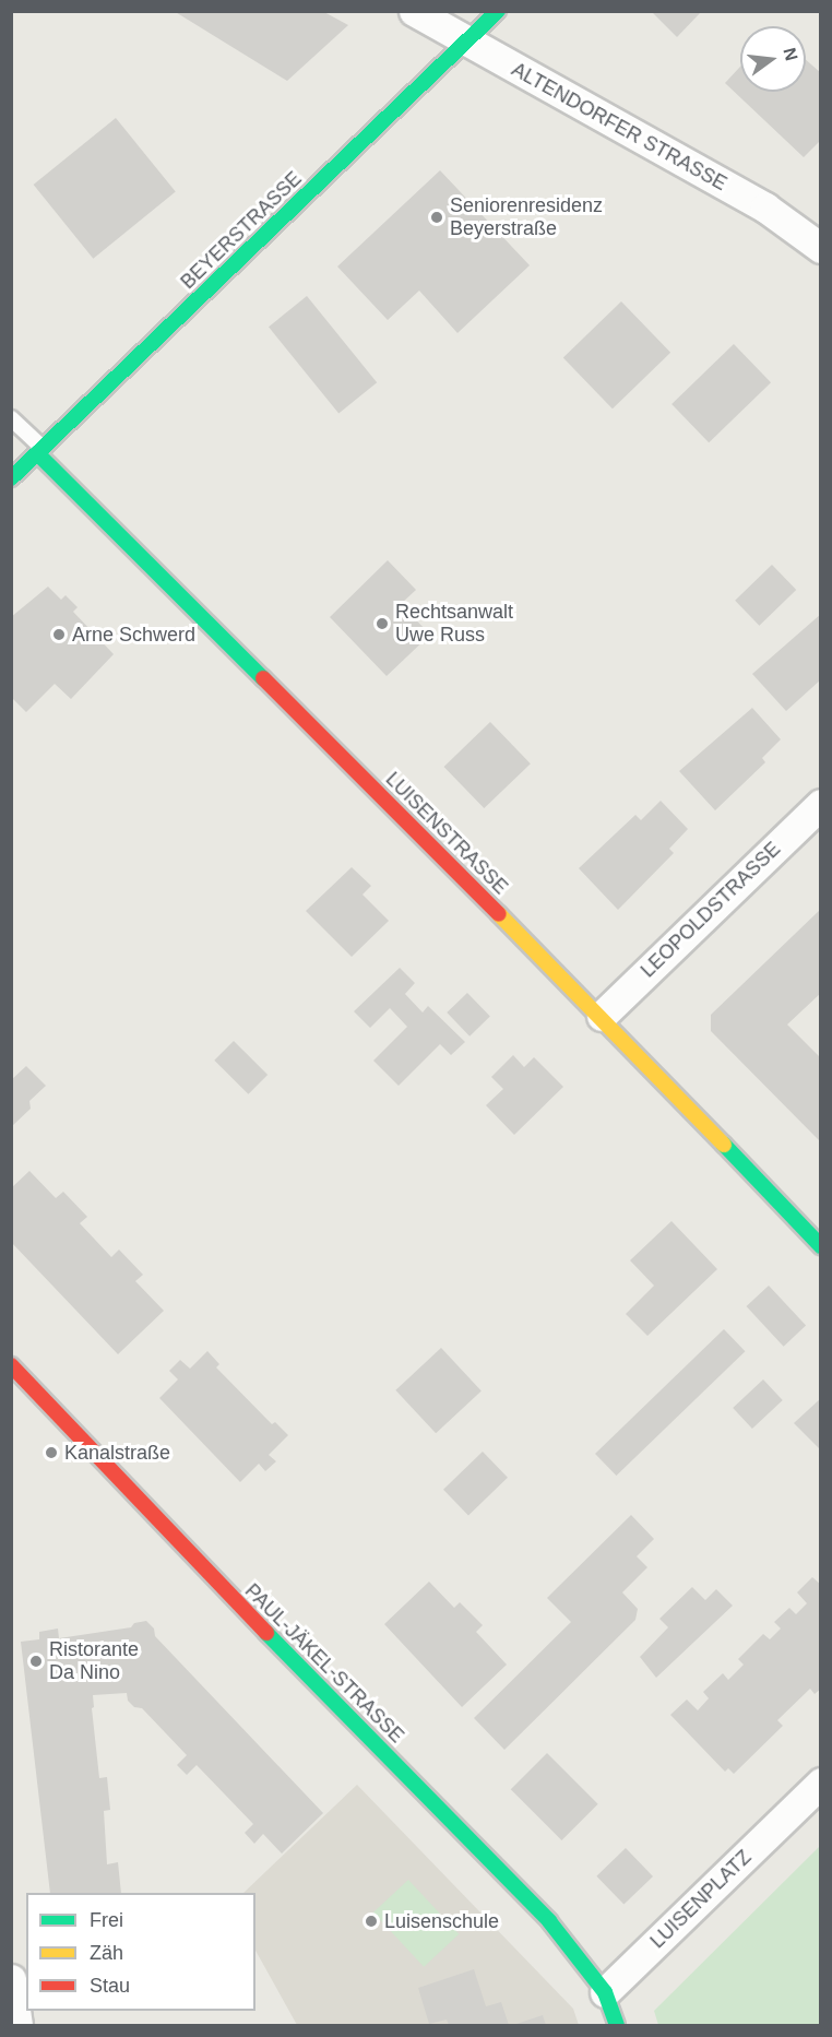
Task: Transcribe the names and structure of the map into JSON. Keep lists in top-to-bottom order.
{
  "streets": {
    "street": [
      "ALTENDORFER STRASSE",
      "BEYERSTRASSE",
      "LUISENSTRASSE",
      "LEOPOLDSTRASSE",
      "PAUL-JÄKEL-STRASSE",
      "LUISENPLATZ"
    ]
  },
  "crossings": [
    ["ALTENDORFER STRASSE", "BEYERSTRASSE"],
    ["BEYERSTRASSE", "LUISENSTRASSE"],
    ["LUISENSTRASSE", "LEOPOLDSTRASSE"],
    ["PAUL-JÄKEL-STRASSE", "LUISENPLATZ"]
  ],
  "places": [
    "Seniorenresidenz Beyerstraße",
    "Rechtsanwalt Uwe Russ",
    "Arne Schwerd",
    "Kanalstraße",
    "Ristorante Da Nino",
    "Luisenschule"
  ],
  "legend": ["Frei", "Zäh", "Stau"],
  "north": "right"
}
